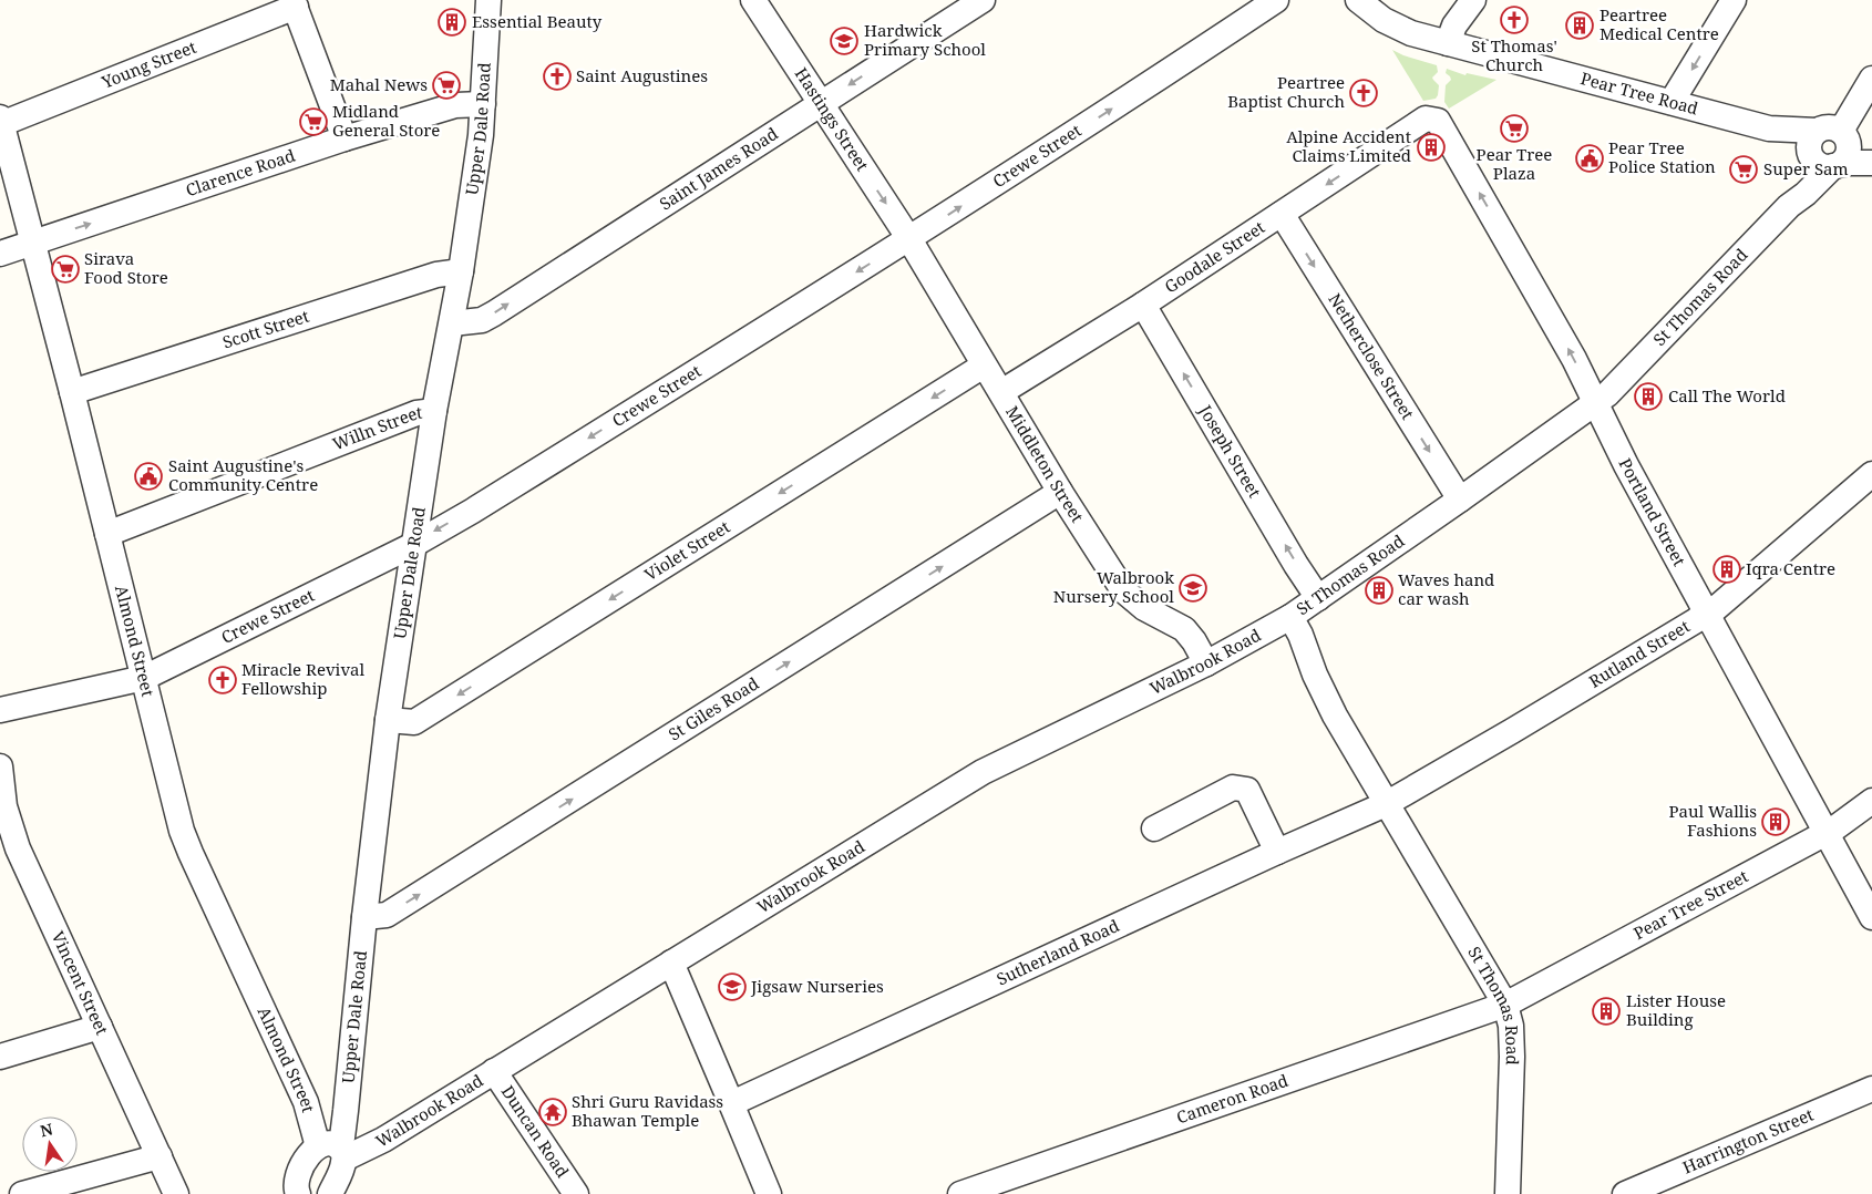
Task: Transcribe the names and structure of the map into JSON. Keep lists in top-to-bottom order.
{
  "streets": {
    "street": [
      "Young Street",
      "Pear Tree Road",
      "Hastings Street",
      "Upper Dale Road",
      "Crewe Street",
      "Saint James Road",
      "Clarence Road",
      "Goodale Street",
      "St Thomas Road",
      "Scott Street",
      "Netherclose Street",
      "Willn Street",
      "Joseph Street",
      "Middleton Street",
      "Portland Street",
      "Violet Street",
      "Almond Street",
      "Rutland Street",
      "Walbrook Road",
      "St Giles Road",
      "Pear Tree Street",
      "Sutherland Road",
      "Vincent Street",
      "Cameron Road",
      "Duncan Road",
      "Harrington Street"
    ]
  },
  "crossings": [
    ["Young Street", "Almond Street"],
    ["Pear Tree Road", "St Thomas Road"],
    ["Hastings Street", "Crewe Street"],
    ["Hastings Street", "Saint James Road"],
    ["Hastings Street", "Middleton Street"],
    ["Upper Dale Road", "Crewe Street"],
    ["Upper Dale Road", "Saint James Road"],
    ["Upper Dale Road", "Clarence Road"],
    ["Upper Dale Road", "Scott Street"],
    ["Upper Dale Road", "Willn Street"],
    ["Upper Dale Road", "Violet Street"],
    ["Upper Dale Road", "Almond Street"],
    ["Upper Dale Road", "Walbrook Road"],
    ["Upper Dale Road", "St Giles Road"],
    ["Crewe Street", "Middleton Street"],
    ["Crewe Street", "Almond Street"],
    ["Clarence Road", "Almond Street"],
    ["Goodale Street", "Netherclose Street"],
    ["Goodale Street", "Joseph Street"],
    ["Goodale Street", "Middleton Street"],
    ["Goodale Street", "Portland Street"],
    ["St Thomas Road", "Netherclose Street"],
    ["St Thomas Road", "Joseph Street"],
    ["St Thomas Road", "Portland Street"],
    ["St Thomas Road", "Rutland Street"],
    ["St Thomas Road", "Walbrook Road"],
    ["St Thomas Road", "Pear Tree Street"],
    ["St Thomas Road", "Sutherland Road"],
    ["St Thomas Road", "Cameron Road"],
    ["Scott Street", "Almond Street"],
    ["Willn Street", "Almond Street"],
    ["Middleton Street", "Violet Street"],
    ["Middleton Street", "Walbrook Road"],
    ["Middleton Street", "St Giles Road"],
    ["Portland Street", "Rutland Street"],
    ["Portland Street", "Pear Tree Street"],
    ["Almond Street", "Walbrook Road"],
    ["Rutland Street", "Sutherland Road"],
    ["Walbrook Road", "Duncan Road"],
    ["Pear Tree Street", "Cameron Road"]
  ],
  "one_way": [
    "Hastings Street",
    "Clarence Road",
    "Netherclose Street",
    "Joseph Street",
    "Portland Street",
    "Violet Street",
    "St Giles Road"
  ],
  "places": {
    "church": [
      "St Thomas' Church",
      "Saint Augustines",
      "Peartree Baptist Church",
      "Miracle Revival Fellowship"
    ],
    "building": [
      "Essential Beauty",
      "Peartree Medical Centre",
      "Alpine Accident Claims Limited",
      "Call The World",
      "Iqra Centre",
      "Waves hand car wash",
      "Paul Wallis Fashions",
      "Lister House Building"
    ],
    "school or university": ["Hardwick Primary School", "Walbrook Nursery School", "Jigsaw Nurseries"],
    "supermarket": [
      "Mahal News",
      "Midland General Store",
      "Pear Tree Plaza",
      "Super Sam",
      "Sirava Food Store"
    ],
    "public building": ["Pear Tree Police Station", "Saint Augustine's Community Centre"],
    "temple": ["Shri Guru Ravidass Bhawan Temple"]
  },
  "north": "top"
}
